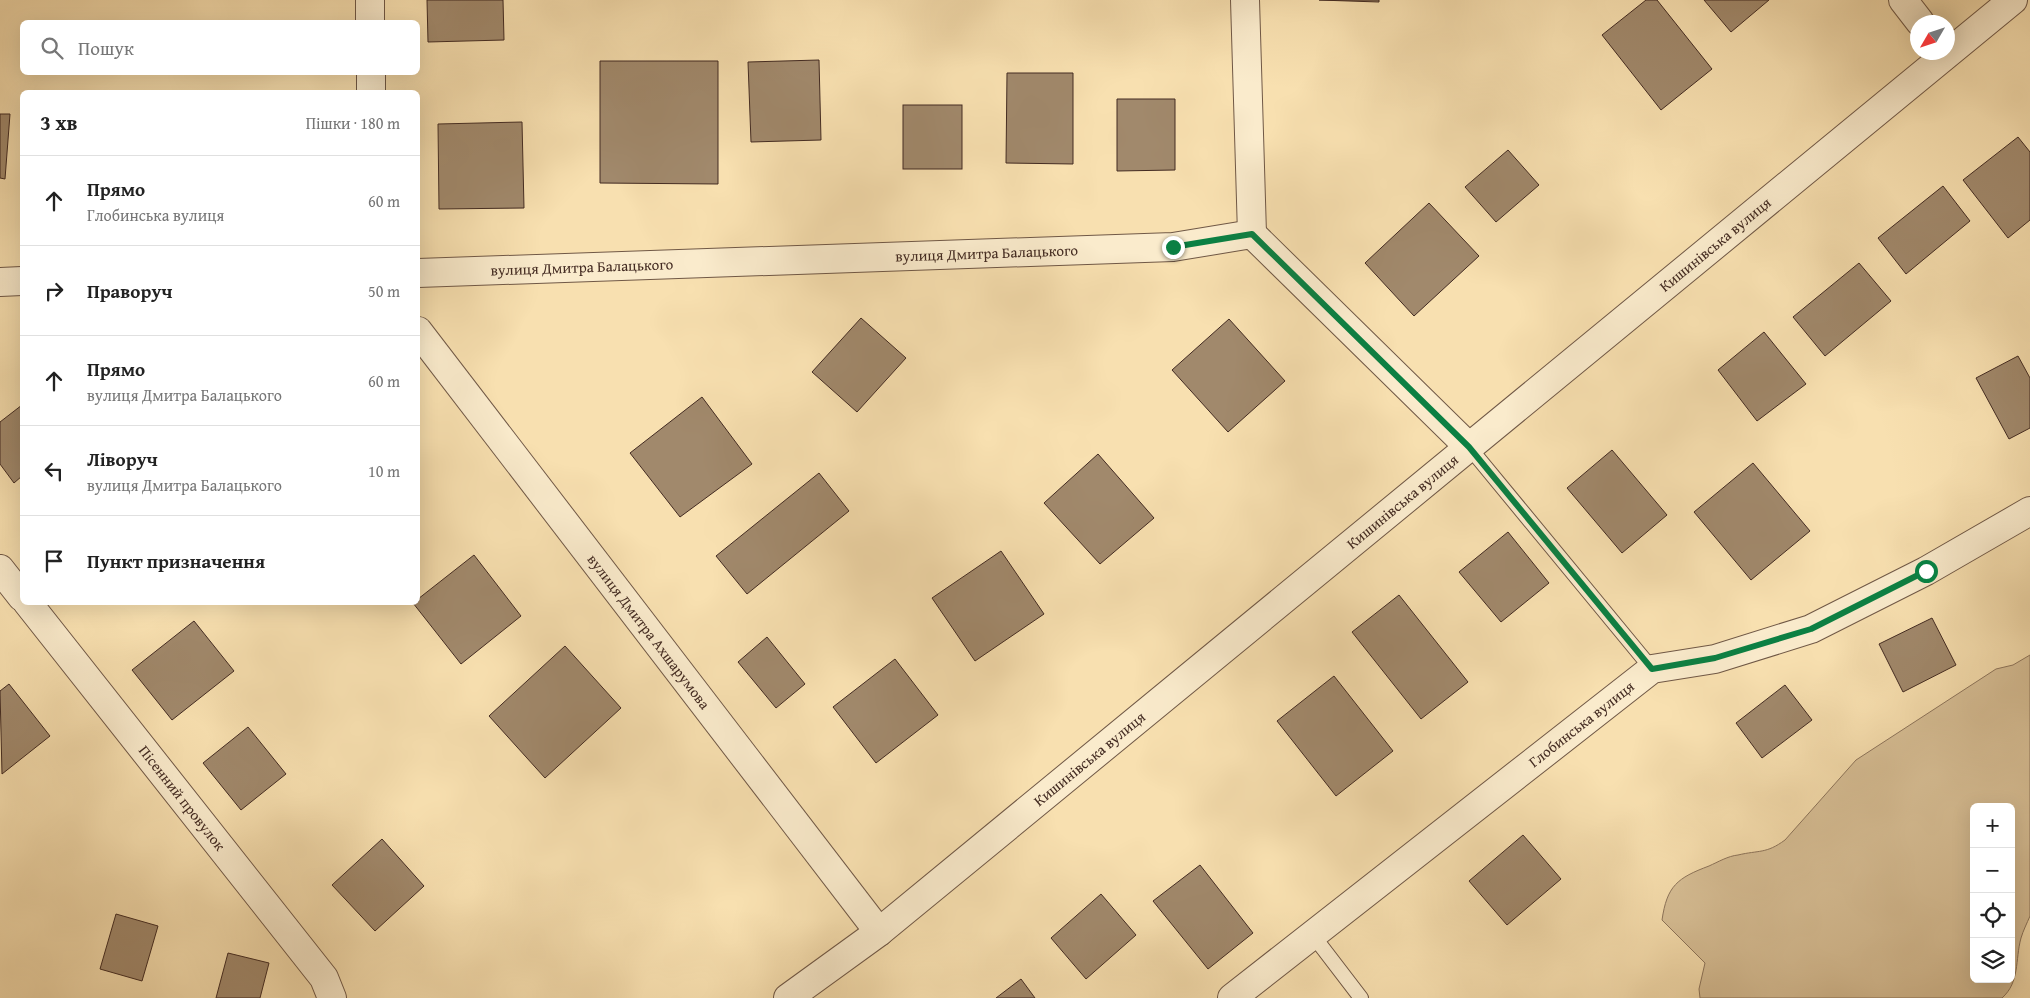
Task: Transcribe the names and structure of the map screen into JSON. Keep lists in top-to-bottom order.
{
  "streets": {
    "street": [
      "Кишинівська вулиця",
      "вулиця Дмитра Балацького",
      "вулиця Дмитра Ахшарумова",
      "Глобинська вулиця",
      "Пісенний провулок"
    ]
  },
  "crossings": [
    ["Кишинівська вулиця", "вулиця Дмитра Ахшарумова"]
  ],
  "north": "bottom left",
  "page": {
    "search": "Пошук",
    "heading": ["3 хв", "Пішки · 180 m"],
    "list": [
      ["Прямо", "Глобинська вулиця", "60 m"],
      ["Праворуч", "50 m"],
      ["Прямо", "вулиця Дмитра Балацького", "60 m"],
      ["Ліворуч", "вулиця Дмитра Балацького", "10 m"],
      "Пункт призначення"
    ],
    "map_buttons": ["+", "−"]
  }
}
